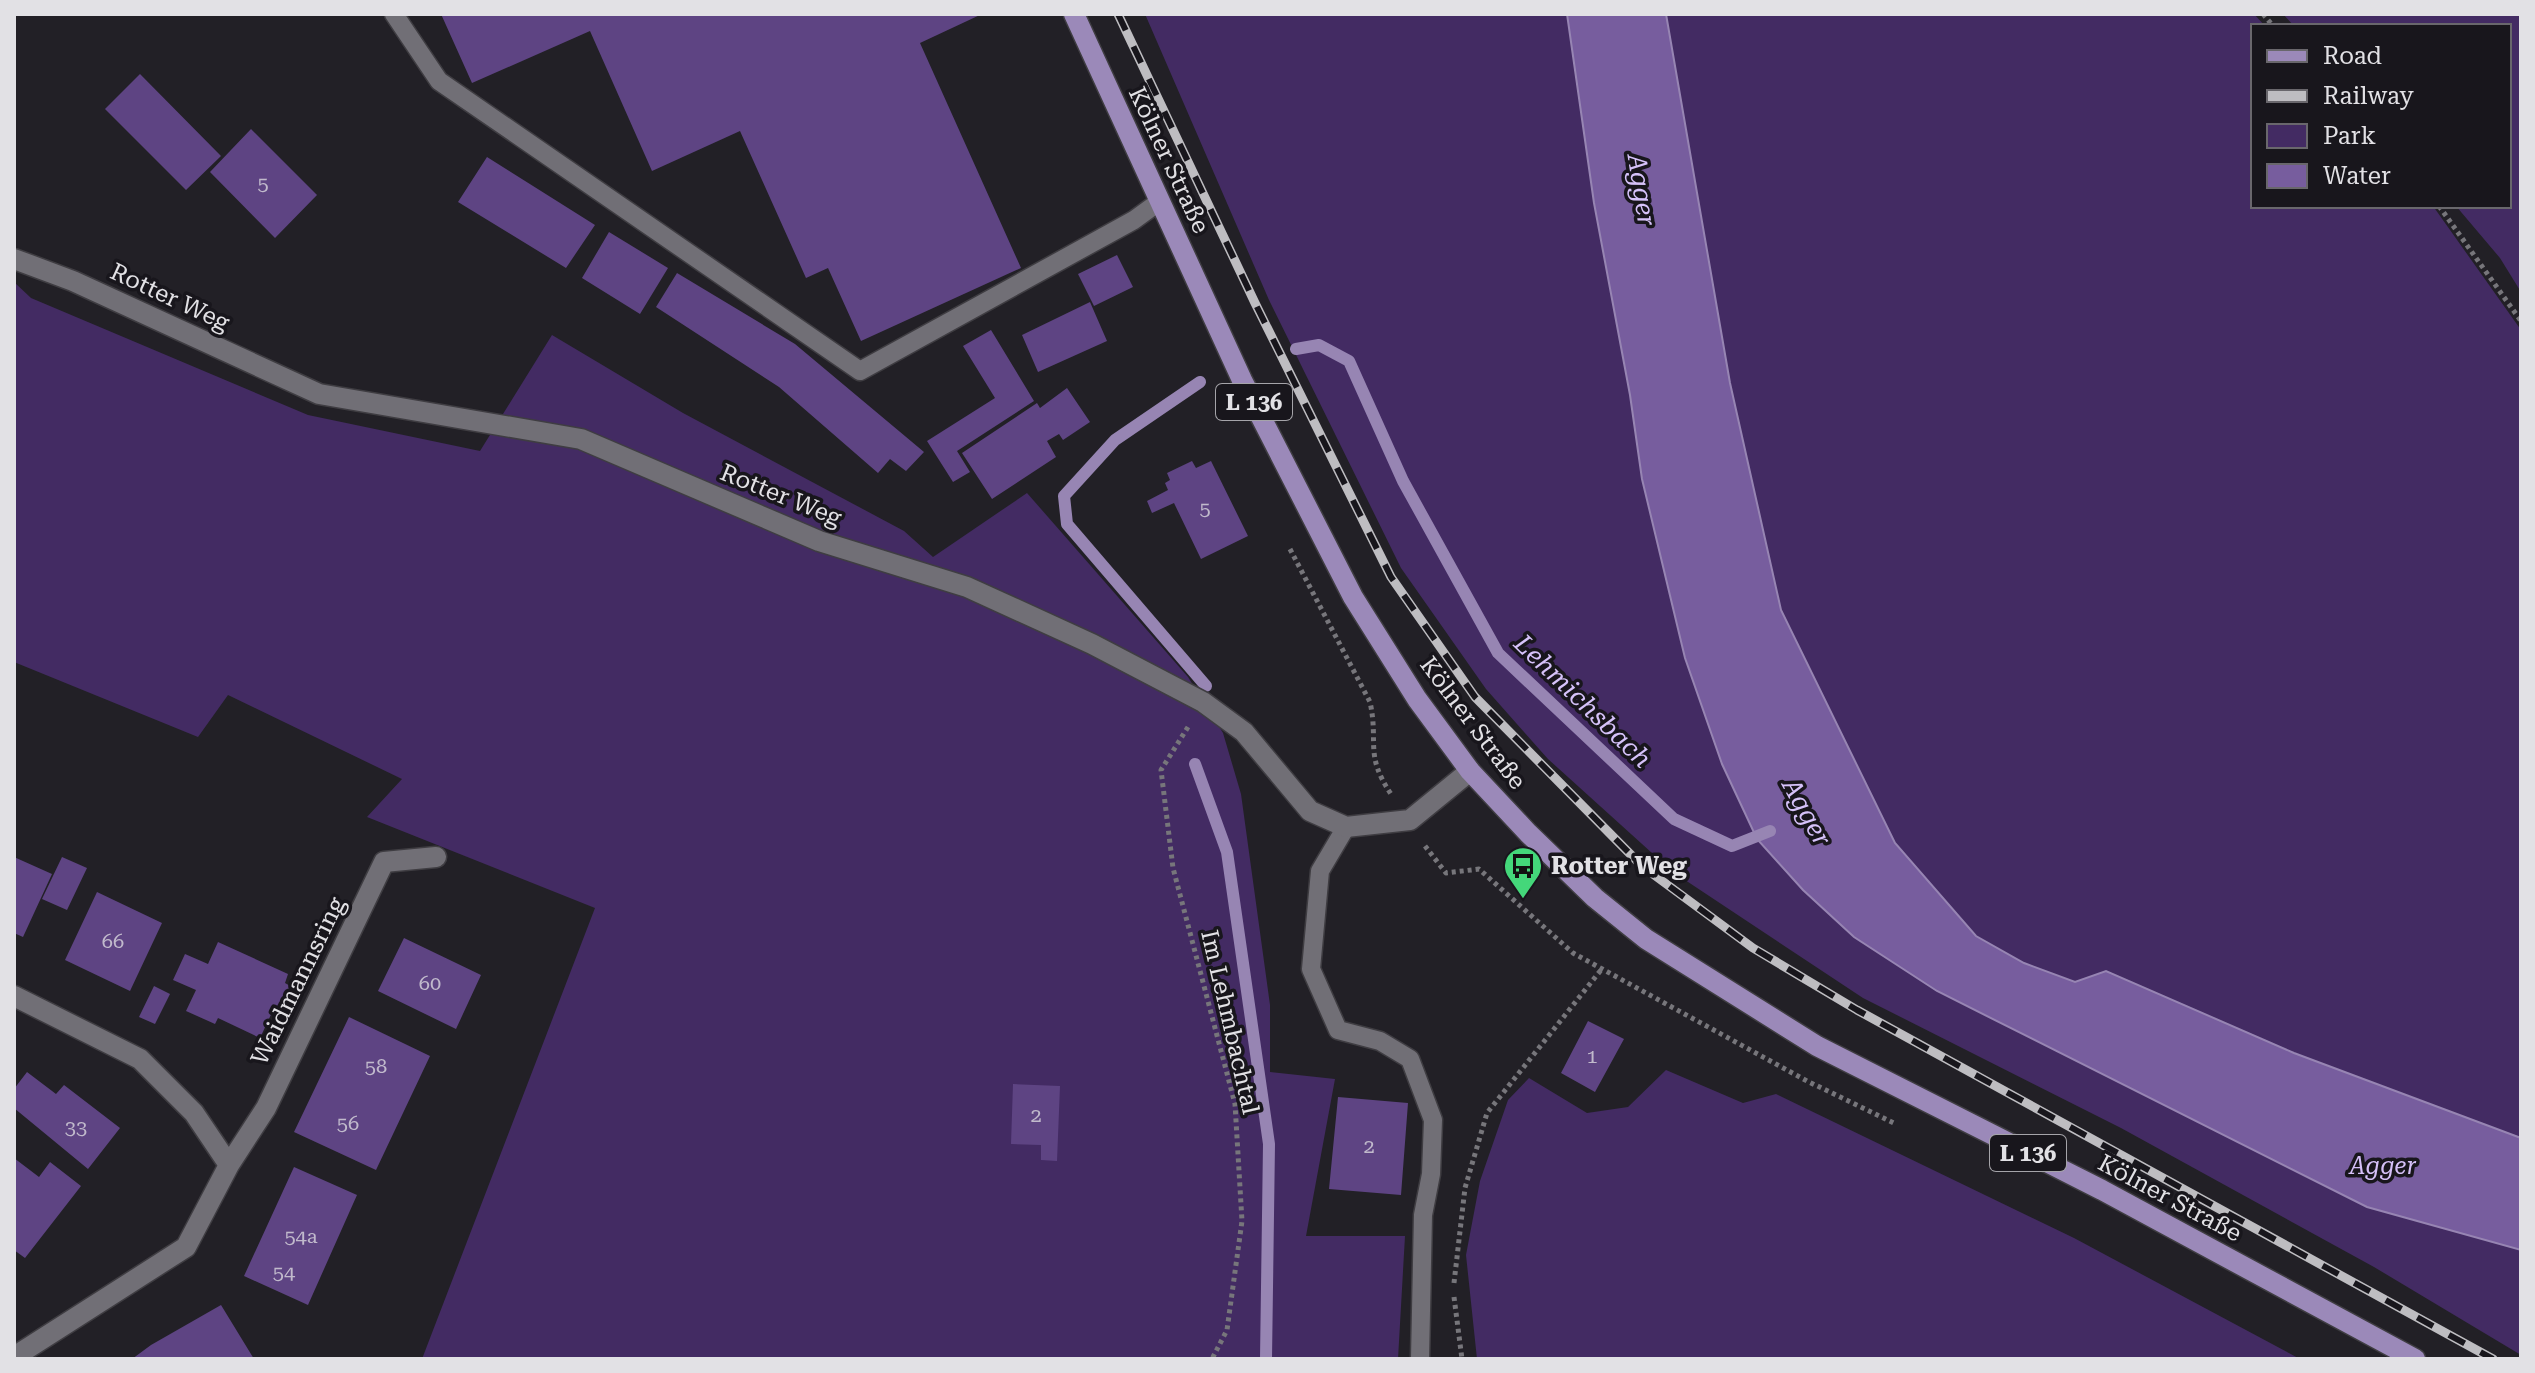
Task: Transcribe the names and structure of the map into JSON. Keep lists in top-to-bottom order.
{
  "streets": {
    "main road": ["Kölner Straße", "L 136"],
    "street": ["Rotter Weg", "Waidmannsring"],
    "path": ["Im Lehmbachtal"]
  },
  "crossings": [
    ["Rotter Weg", "Im Lehmbachtal"]
  ],
  "water": ["Agger", "Lehmichsbach"],
  "parks": ["Agger"],
  "places": {
    "bus stop": ["Rotter Weg"]
  },
  "house_numbers": [
    "5",
    "5",
    "66",
    "60",
    "1",
    "58",
    "2",
    "56",
    "33",
    "2",
    "54a",
    "54"
  ],
  "legend": [
    "Road",
    "Railway",
    "Park",
    "Water"
  ]
}
